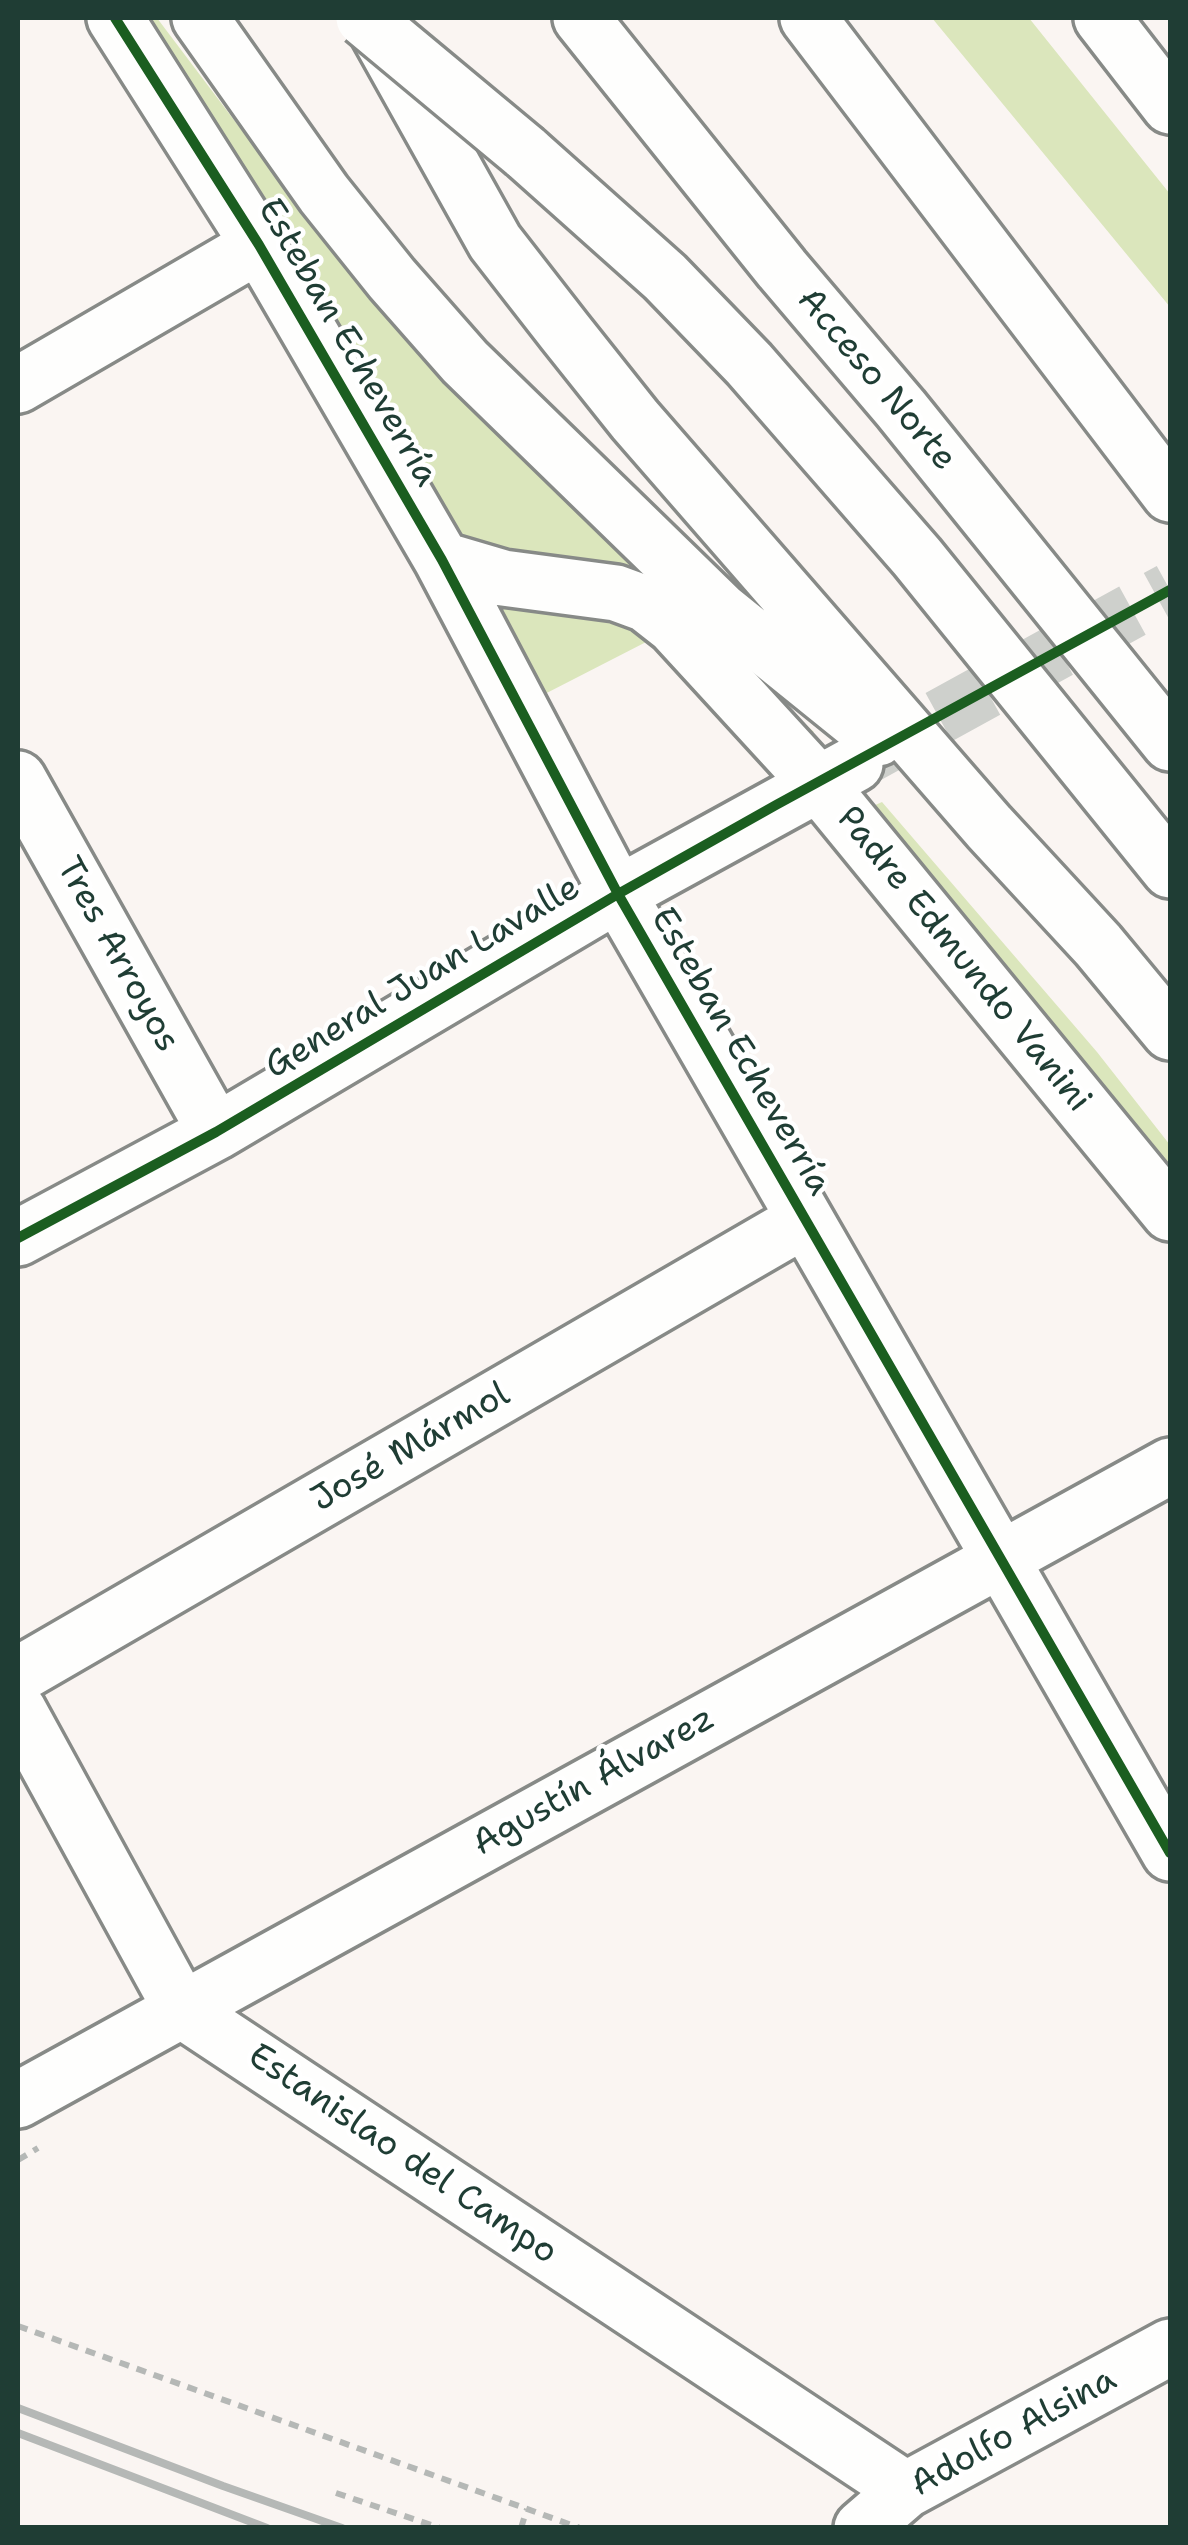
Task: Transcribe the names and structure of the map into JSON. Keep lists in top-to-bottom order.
{
  "streets": {
    "main road": [
      "Esteban Echeverría",
      "Acceso Norte",
      "Tres Arroyos",
      "Padre Edmundo Vanini",
      "General Juan Lavalle",
      "José Mármol",
      "Agustín Álvarez",
      "Estanislao del Campo",
      "Adolfo Alsina"
    ]
  },
  "crossings": [
    ["Esteban Echeverría", "Padre Edmundo Vanini"],
    ["Esteban Echeverría", "General Juan Lavalle"],
    ["Esteban Echeverría", "José Mármol"],
    ["Esteban Echeverría", "Agustín Álvarez"],
    ["Tres Arroyos", "General Juan Lavalle"],
    ["Padre Edmundo Vanini", "General Juan Lavalle"],
    ["Agustín Álvarez", "Estanislao del Campo"],
    ["Estanislao del Campo", "Adolfo Alsina"]
  ]
}
